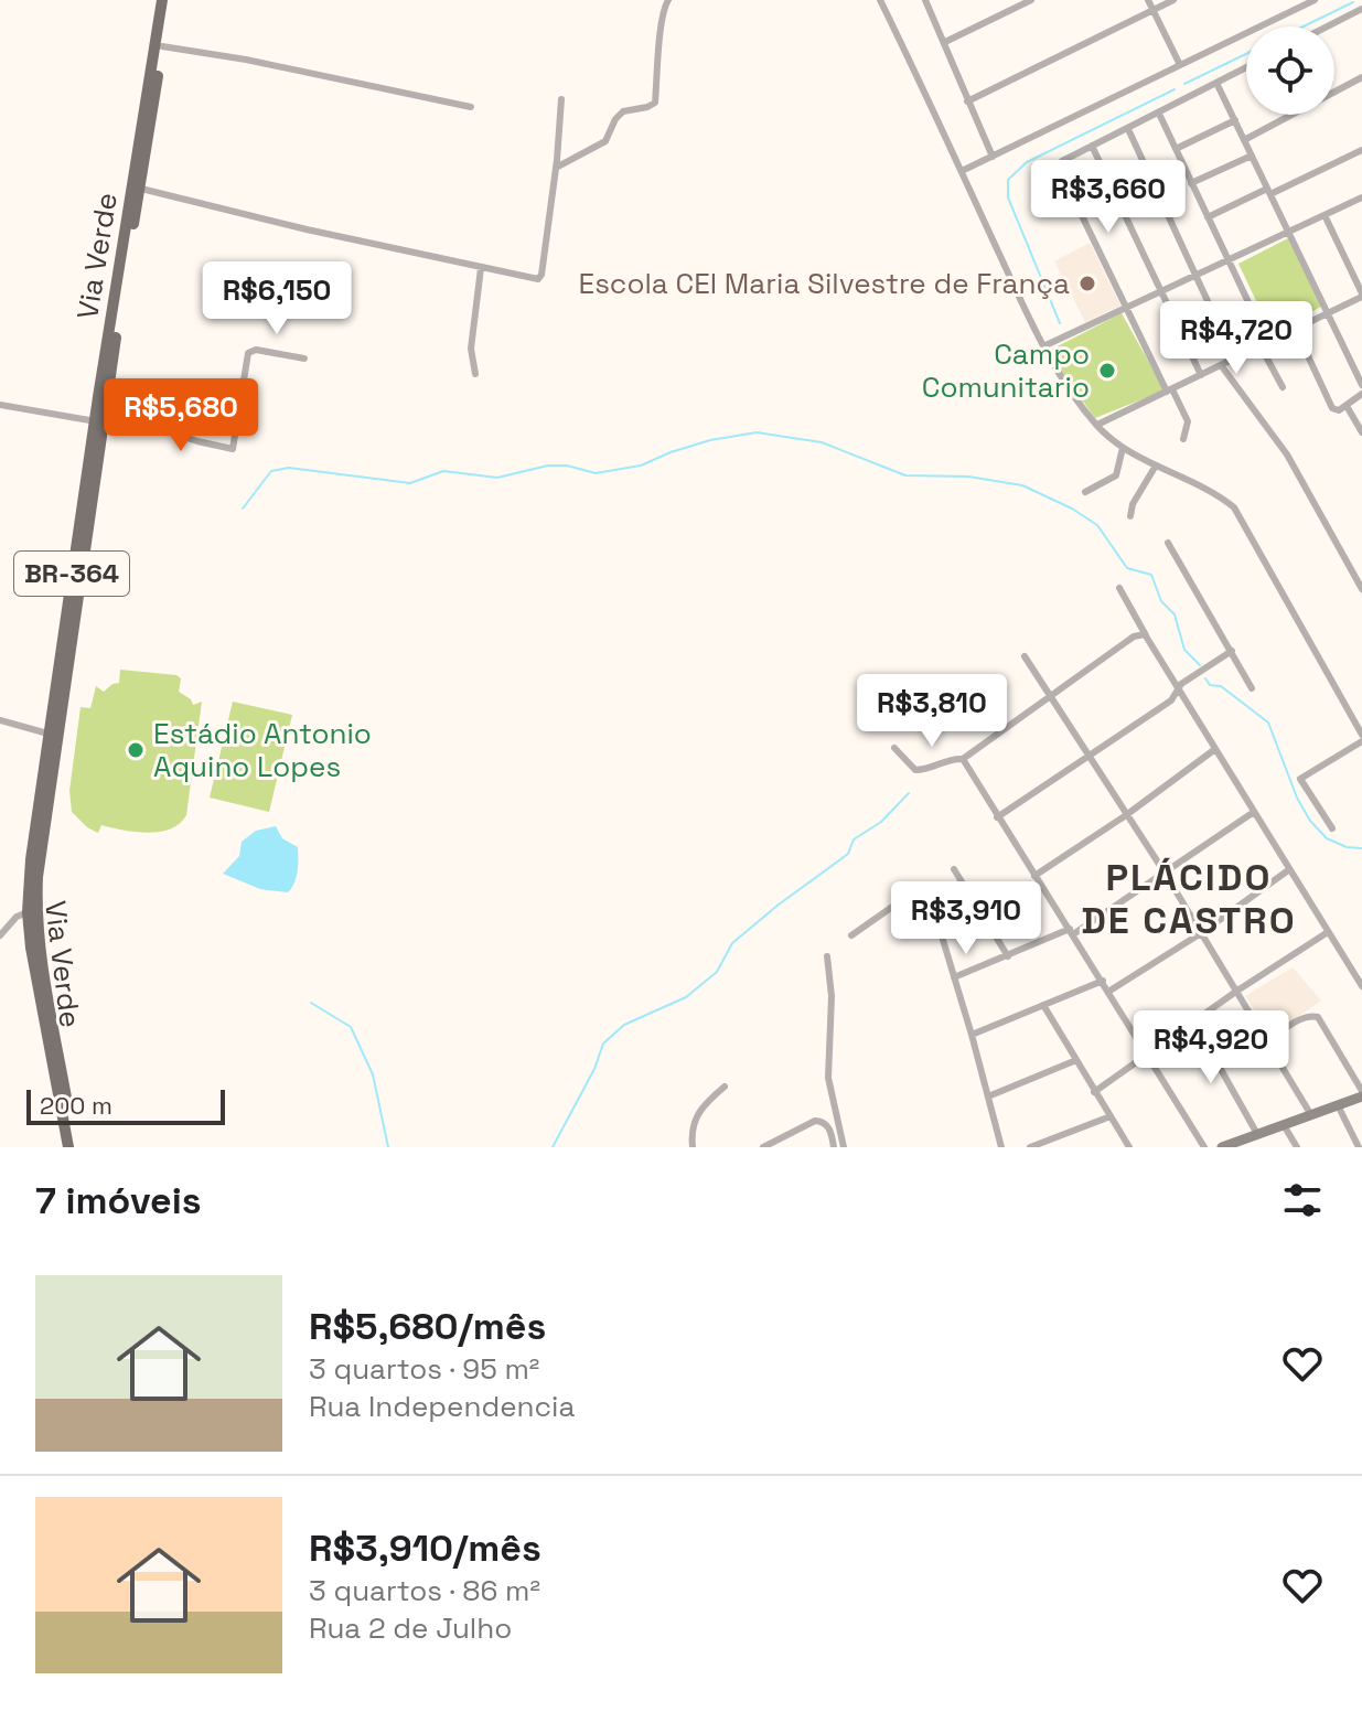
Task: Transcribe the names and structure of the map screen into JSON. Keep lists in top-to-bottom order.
{
  "streets": {
    "main road": ["Via Verde", "BR-364"]
  },
  "districts": ["PLÁCIDO DE CASTRO"],
  "places": ["Escola CEI Maria Silvestre de França", "Campo Comunitario", "Estádio Antonio Aquino Lopes"],
  "scale_bar": "200 m",
  "page": {
    "price": [
      "R$3,660",
      "R$6,150",
      "R$4,720",
      "R$5,680",
      "R$3,810",
      "R$3,910",
      "R$4,920"
    ],
    "scale": "200 m",
    "heading": "7 imóveis",
    "list": [
      {
        "name": "R$5,680/mês",
        "note": "3 quartos · 95 m² · Rua Independencia"
      },
      {
        "name": "R$3,910/mês",
        "note": "3 quartos · 86 m² · Rua 2 de Julho"
      }
    ]
  }
}
